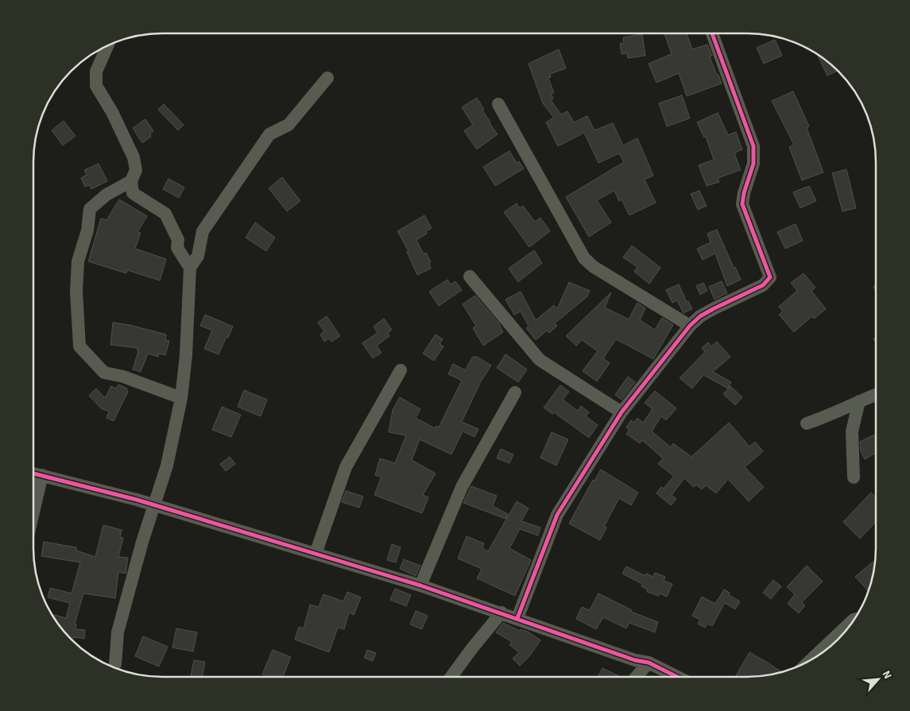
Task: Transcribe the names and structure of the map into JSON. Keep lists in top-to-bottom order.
{
  "north": "top right"
}
